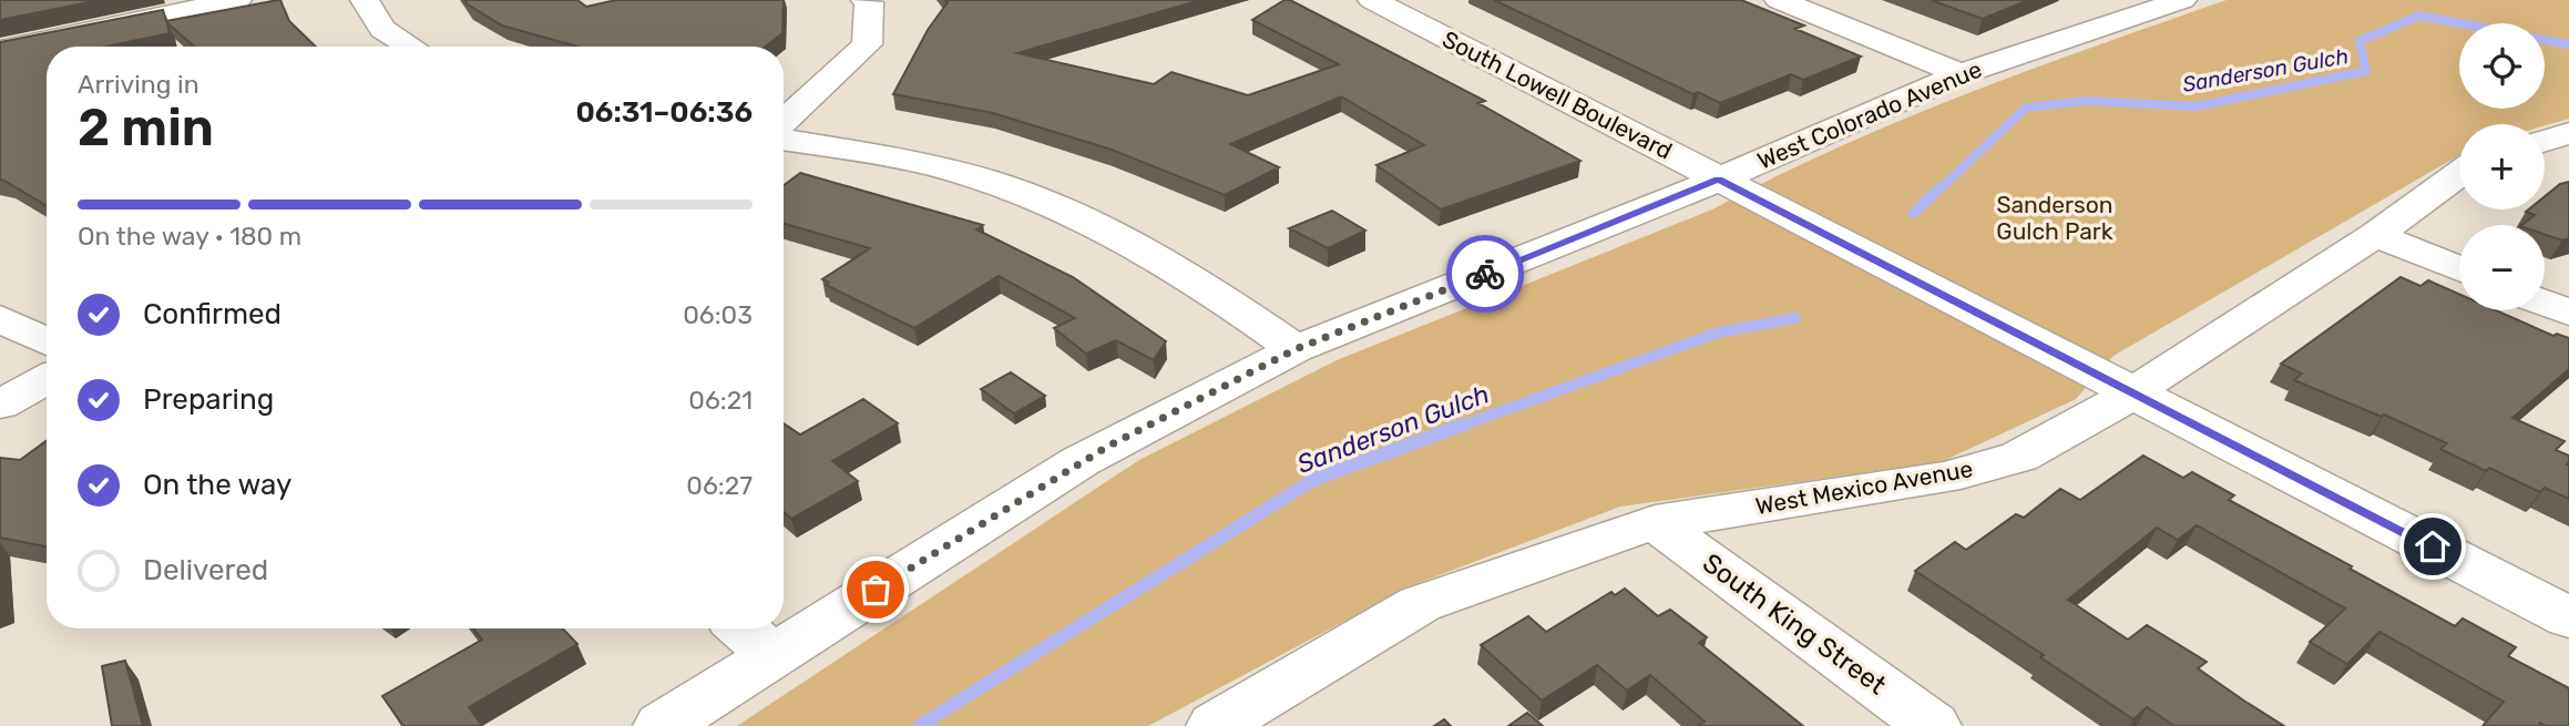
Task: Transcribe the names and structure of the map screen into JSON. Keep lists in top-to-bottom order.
{
  "streets": {
    "street": [
      "South Lowell Boulevard",
      "West Colorado Avenue",
      "West Mexico Avenue",
      "South King Street"
    ]
  },
  "crossings": [
    ["South Lowell Boulevard", "West Colorado Avenue"],
    ["South Lowell Boulevard", "West Mexico Avenue"],
    ["West Mexico Avenue", "South King Street"]
  ],
  "water": ["Sanderson Gulch"],
  "parks": ["Sanderson Gulch Park"],
  "page": {
    "map_buttons": ["+", "−"],
    "heading": ["2 min", "Arriving in", "06:31–06:36"],
    "bar": "On the way · 180 m",
    "list": [
      ["Confirmed", "06:03"],
      ["Preparing", "06:21"],
      ["On the way", "06:27"],
      "Delivered"
    ]
  }
}
